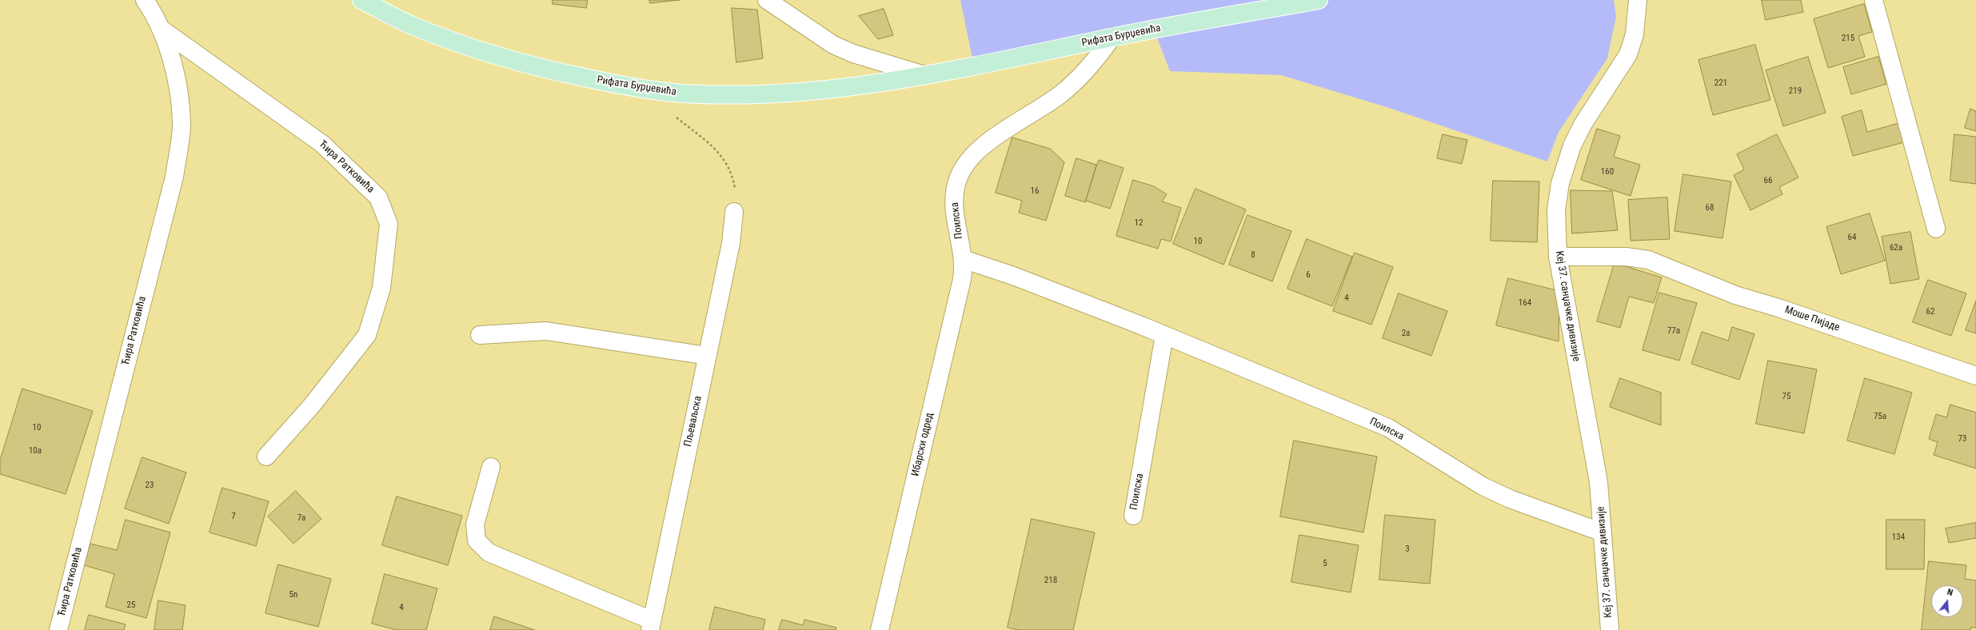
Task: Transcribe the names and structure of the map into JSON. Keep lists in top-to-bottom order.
{
  "streets": {
    "main road": ["Рифата Бурџевића"],
    "street": [
      "Ћира Ратковића",
      "Поилска",
      "Кеј 37. санџачке дивизије",
      "Моше Пијаде",
      "Пљеваљска",
      "Ибарски одред"
    ]
  },
  "crossings": [
    ["Рифата Бурџевића", "Поилска"],
    ["Поилска", "Кеј 37. санџачке дивизије"],
    ["Поилска", "Ибарски одред"],
    ["Кеј 37. санџачке дивизије", "Моше Пијаде"]
  ],
  "house_numbers": [
    "215",
    "221",
    "219",
    "160",
    "66",
    "16",
    "68",
    "12",
    "64",
    "10",
    "62a",
    "8",
    "6",
    "4",
    "164",
    "62",
    "77a",
    "2a",
    "75",
    "75a",
    "10",
    "73",
    "10a",
    "23",
    "7",
    "7a",
    "134",
    "3",
    "5",
    "218",
    "5n",
    "25",
    "4"
  ],
  "north": "top"
}
